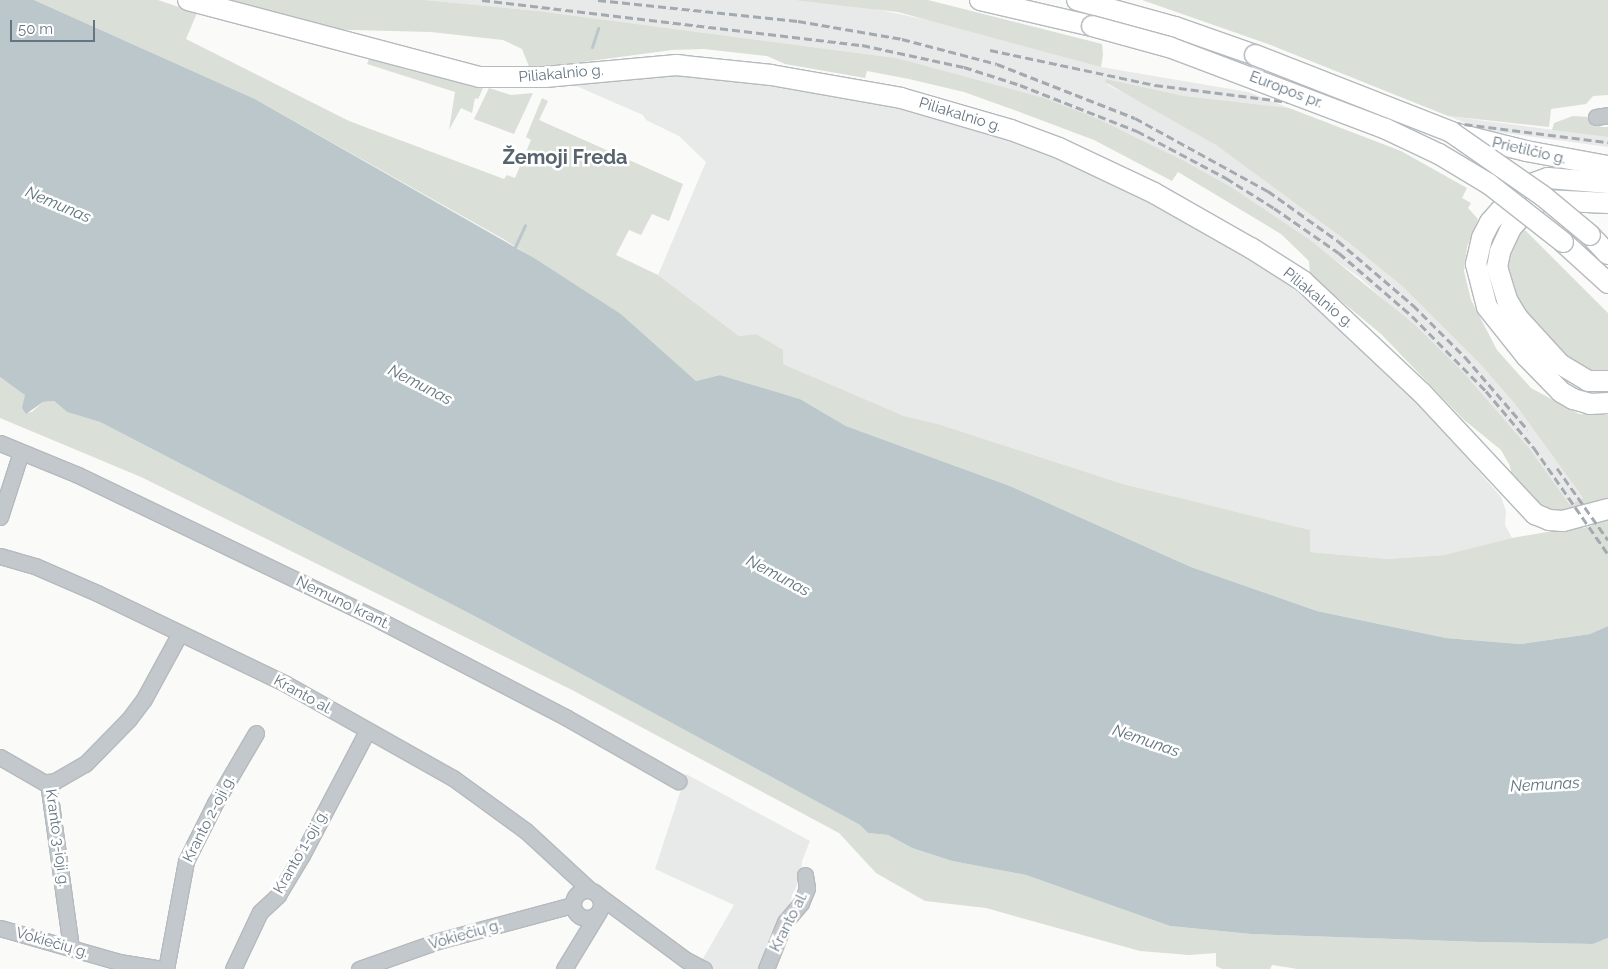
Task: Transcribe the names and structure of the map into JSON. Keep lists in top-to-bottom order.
{
  "streets": {
    "main road": ["Piliakalnio g.", "Europos pr.", "Prietilčio g."],
    "street": [
      "Nemuno krant.",
      "Kranto al.",
      "Kranto 2-oji g.",
      "Kranto 3-ioji g.",
      "Kranto 1-oji g.",
      "Vokiečių g."
    ]
  },
  "crossings": [
    ["Europos pr.", "Prietilčio g."],
    ["Kranto al.", "Kranto 3-ioji g."],
    ["Kranto al.", "Kranto 1-oji g."],
    ["Kranto al.", "Vokiečių g."],
    ["Kranto 2-oji g.", "Vokiečių g."],
    ["Kranto 3-ioji g.", "Vokiečių g."]
  ],
  "districts": ["Žemoji Freda"],
  "water": ["Nemunas"],
  "scale_bar": "50 m"
}
